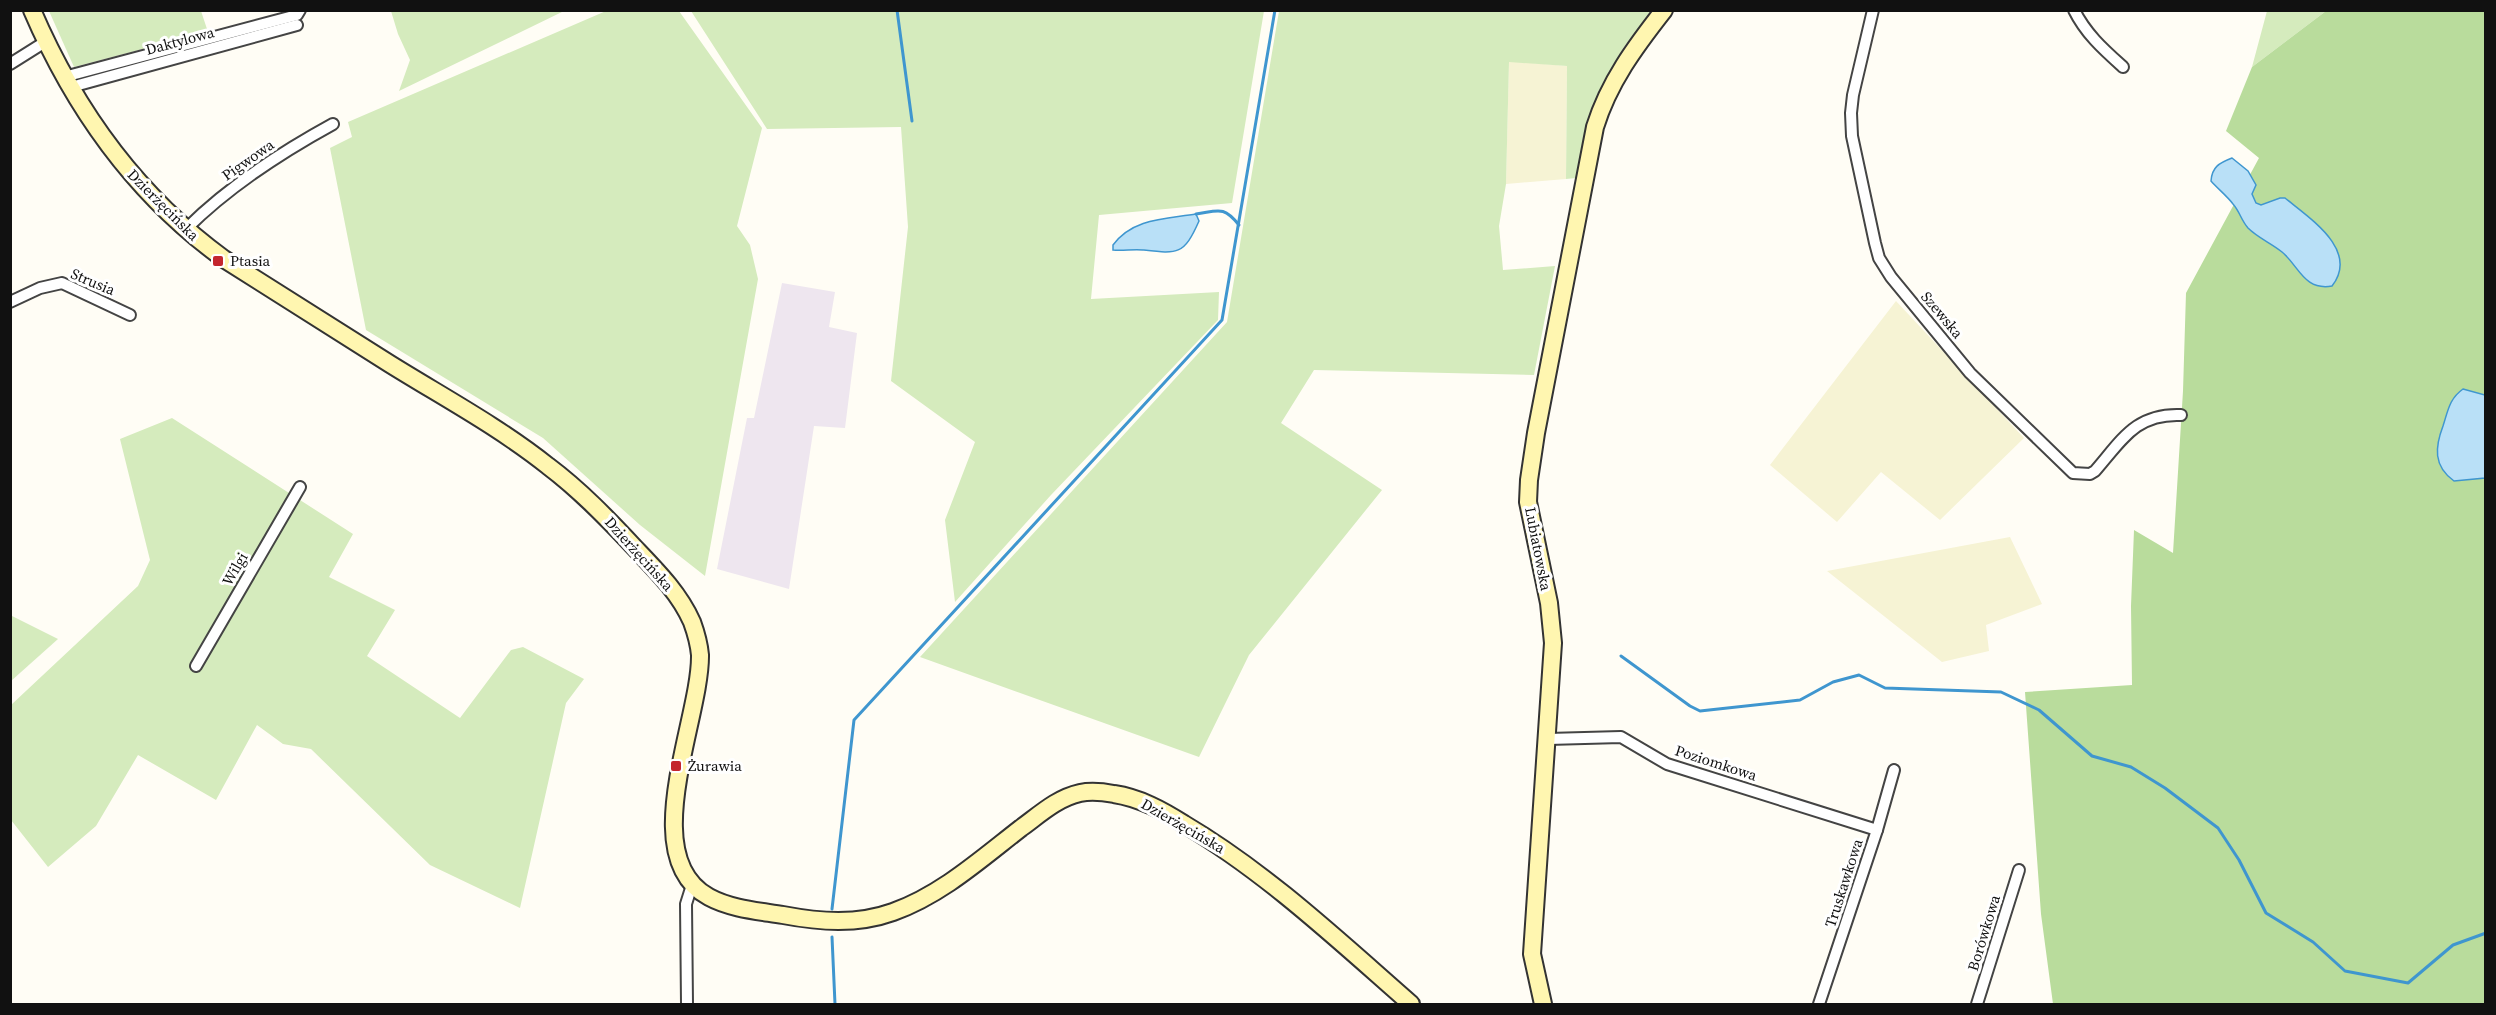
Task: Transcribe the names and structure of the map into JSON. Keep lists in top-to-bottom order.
{
  "streets": {
    "street": [
      "Daktylowa",
      "Pigwowa",
      "Dzierżęcińska",
      "Strusia",
      "Szewska",
      "Lubiatowska",
      "Wilgi",
      "Poziomkowa",
      "Truskawkowa",
      "Borówkowa"
    ]
  },
  "crossings": [
    ["Daktylowa", "Dzierżęcińska"],
    ["Pigwowa", "Dzierżęcińska"],
    ["Lubiatowska", "Poziomkowa"],
    ["Poziomkowa", "Truskawkowa"]
  ],
  "places": {
    "transit": ["Ptasia", "Żurawia"]
  }
}
